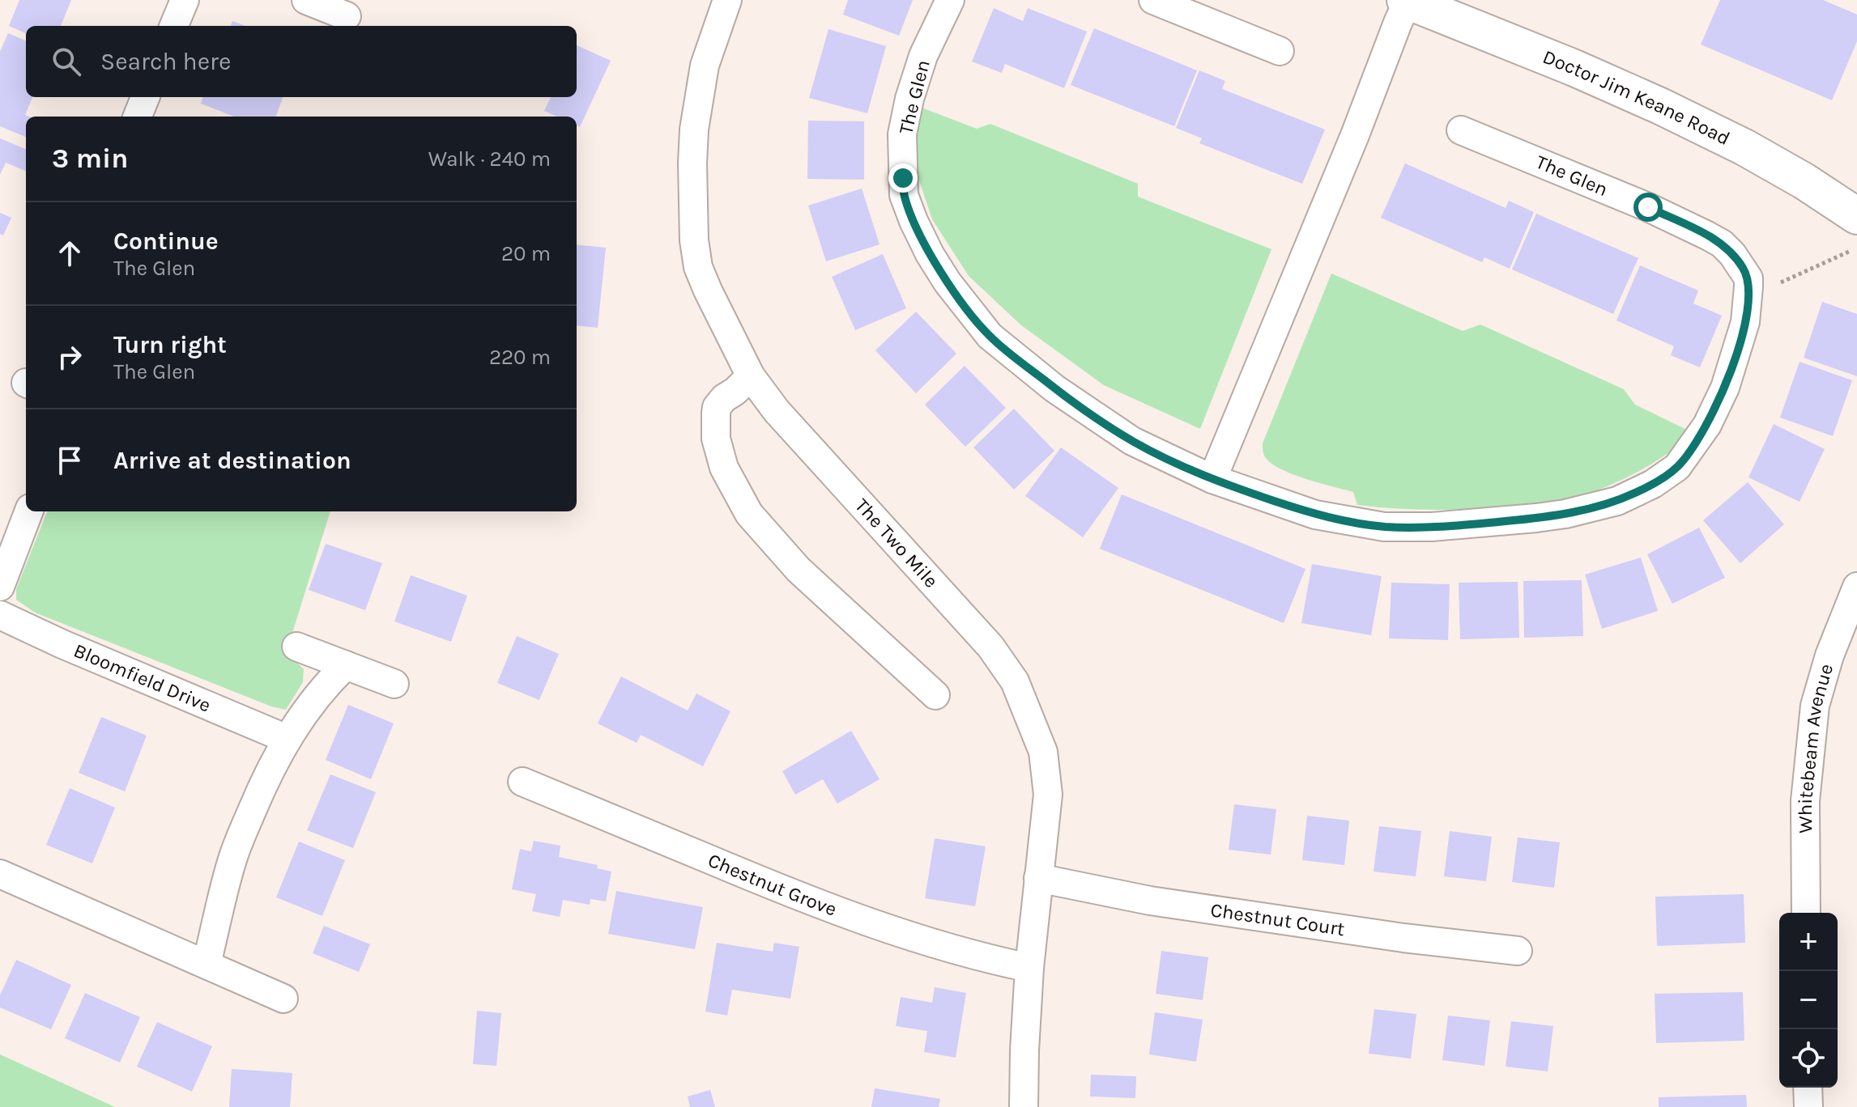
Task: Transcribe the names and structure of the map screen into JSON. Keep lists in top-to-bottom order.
{
  "streets": {
    "street": [
      "The Glen",
      "Doctor Jim Keane Road",
      "The Two Mile",
      "Bloomfield Drive",
      "Whitebeam Avenue",
      "Chestnut Grove",
      "Chestnut Court"
    ]
  },
  "crossings": [
    ["The Two Mile", "Chestnut Grove"],
    ["The Two Mile", "Chestnut Court"]
  ],
  "page": {
    "search": "Search here",
    "heading": ["3 min", "Walk · 240 m"],
    "list": [
      ["Continue", "The Glen", "20 m"],
      ["Turn right", "The Glen", "220 m"],
      "Arrive at destination"
    ],
    "map_buttons": ["+", "−"]
  }
}
